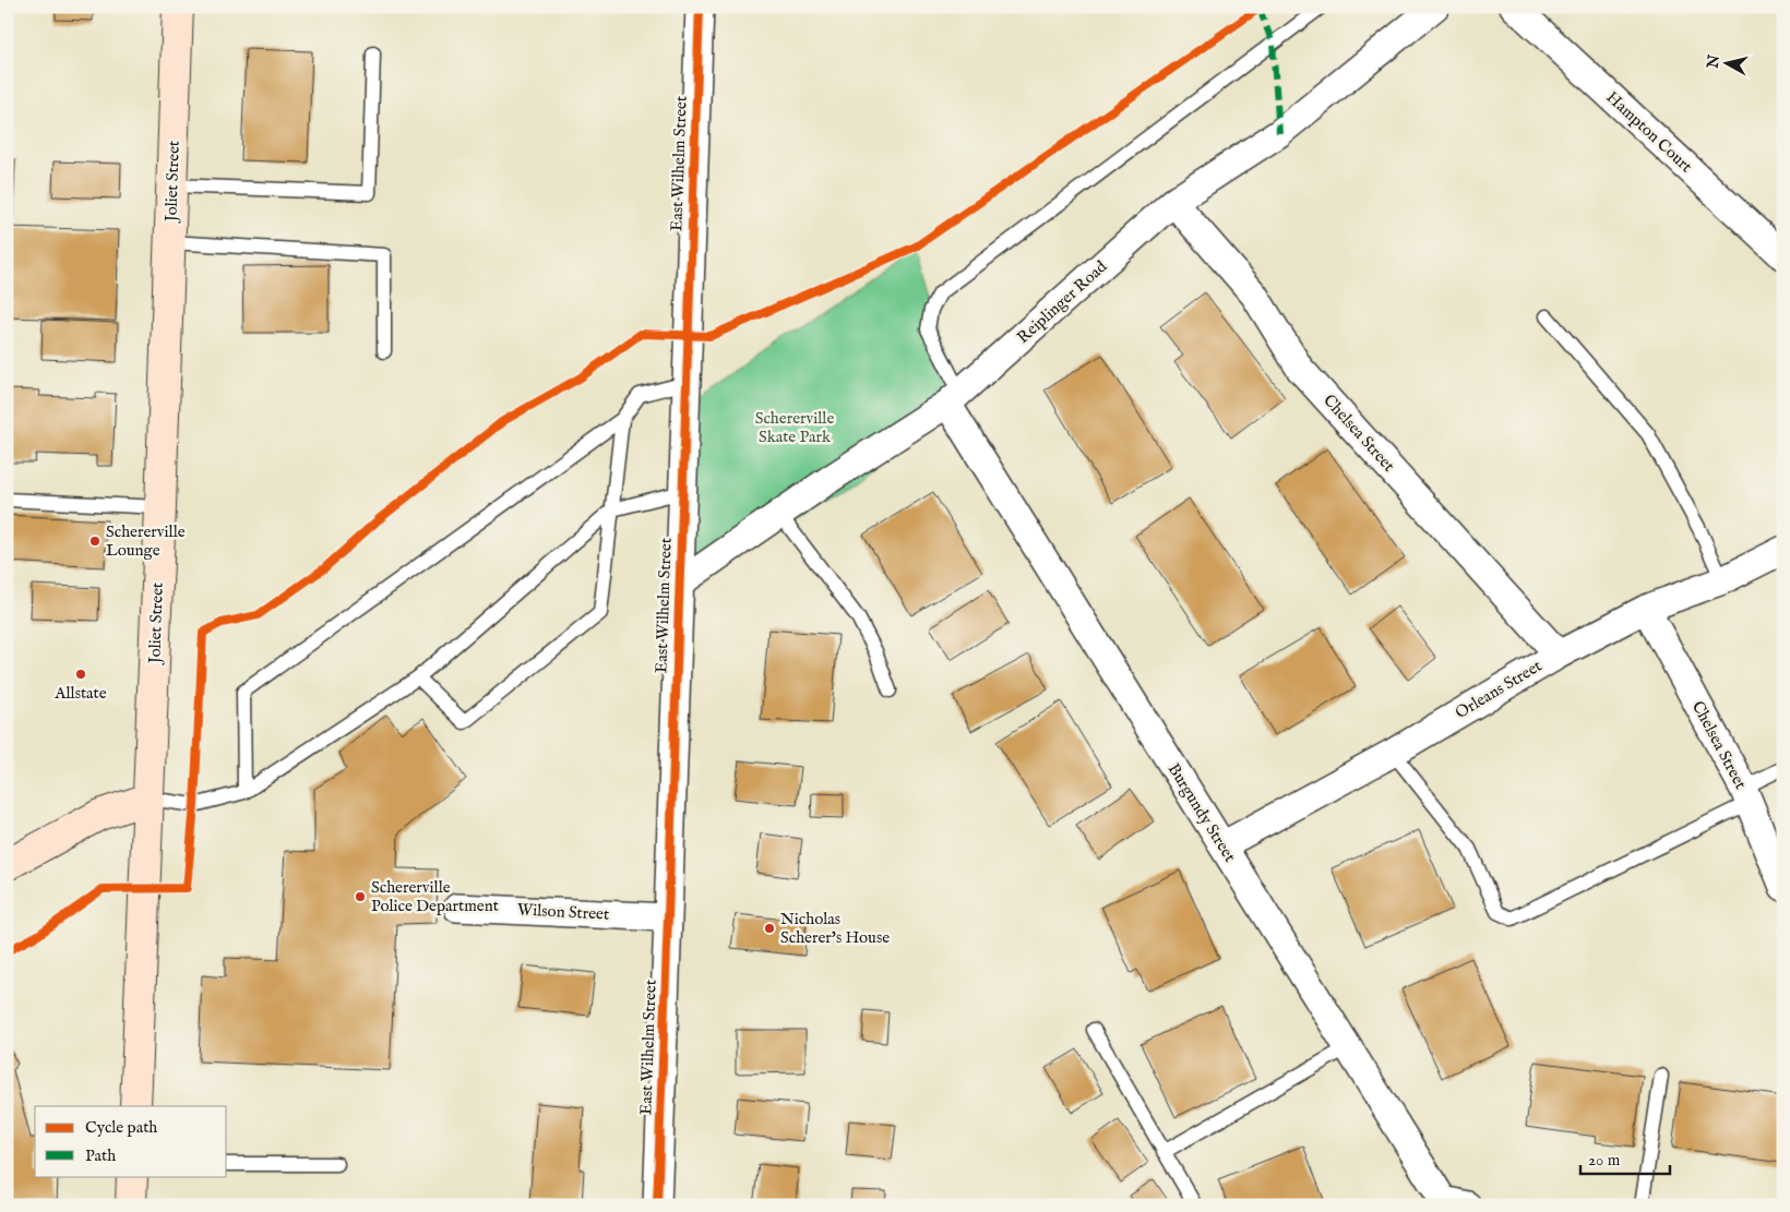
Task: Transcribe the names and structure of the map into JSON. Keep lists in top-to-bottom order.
{
  "streets": {
    "street": [
      "Hampton Court",
      "East Wilhelm Street",
      "Joliet Street",
      "Reiplinger Road",
      "Chelsea Street",
      "Orleans Street",
      "Burgundy Street",
      "Wilson Street"
    ]
  },
  "crossings": [
    ["East Wilhelm Street", "Reiplinger Road"],
    ["East Wilhelm Street", "Wilson Street"],
    ["Reiplinger Road", "Chelsea Street"],
    ["Reiplinger Road", "Burgundy Street"],
    ["Chelsea Street", "Orleans Street"],
    ["Orleans Street", "Burgundy Street"]
  ],
  "parks": ["Schererville Skate Park"],
  "places": [
    "Schererville Lounge",
    "Allstate",
    "Schererville Police Department",
    "Nicholas Scherer's House"
  ],
  "legend": ["Cycle path", "Path"],
  "scale_bar": "20 m",
  "north": "left"
}
